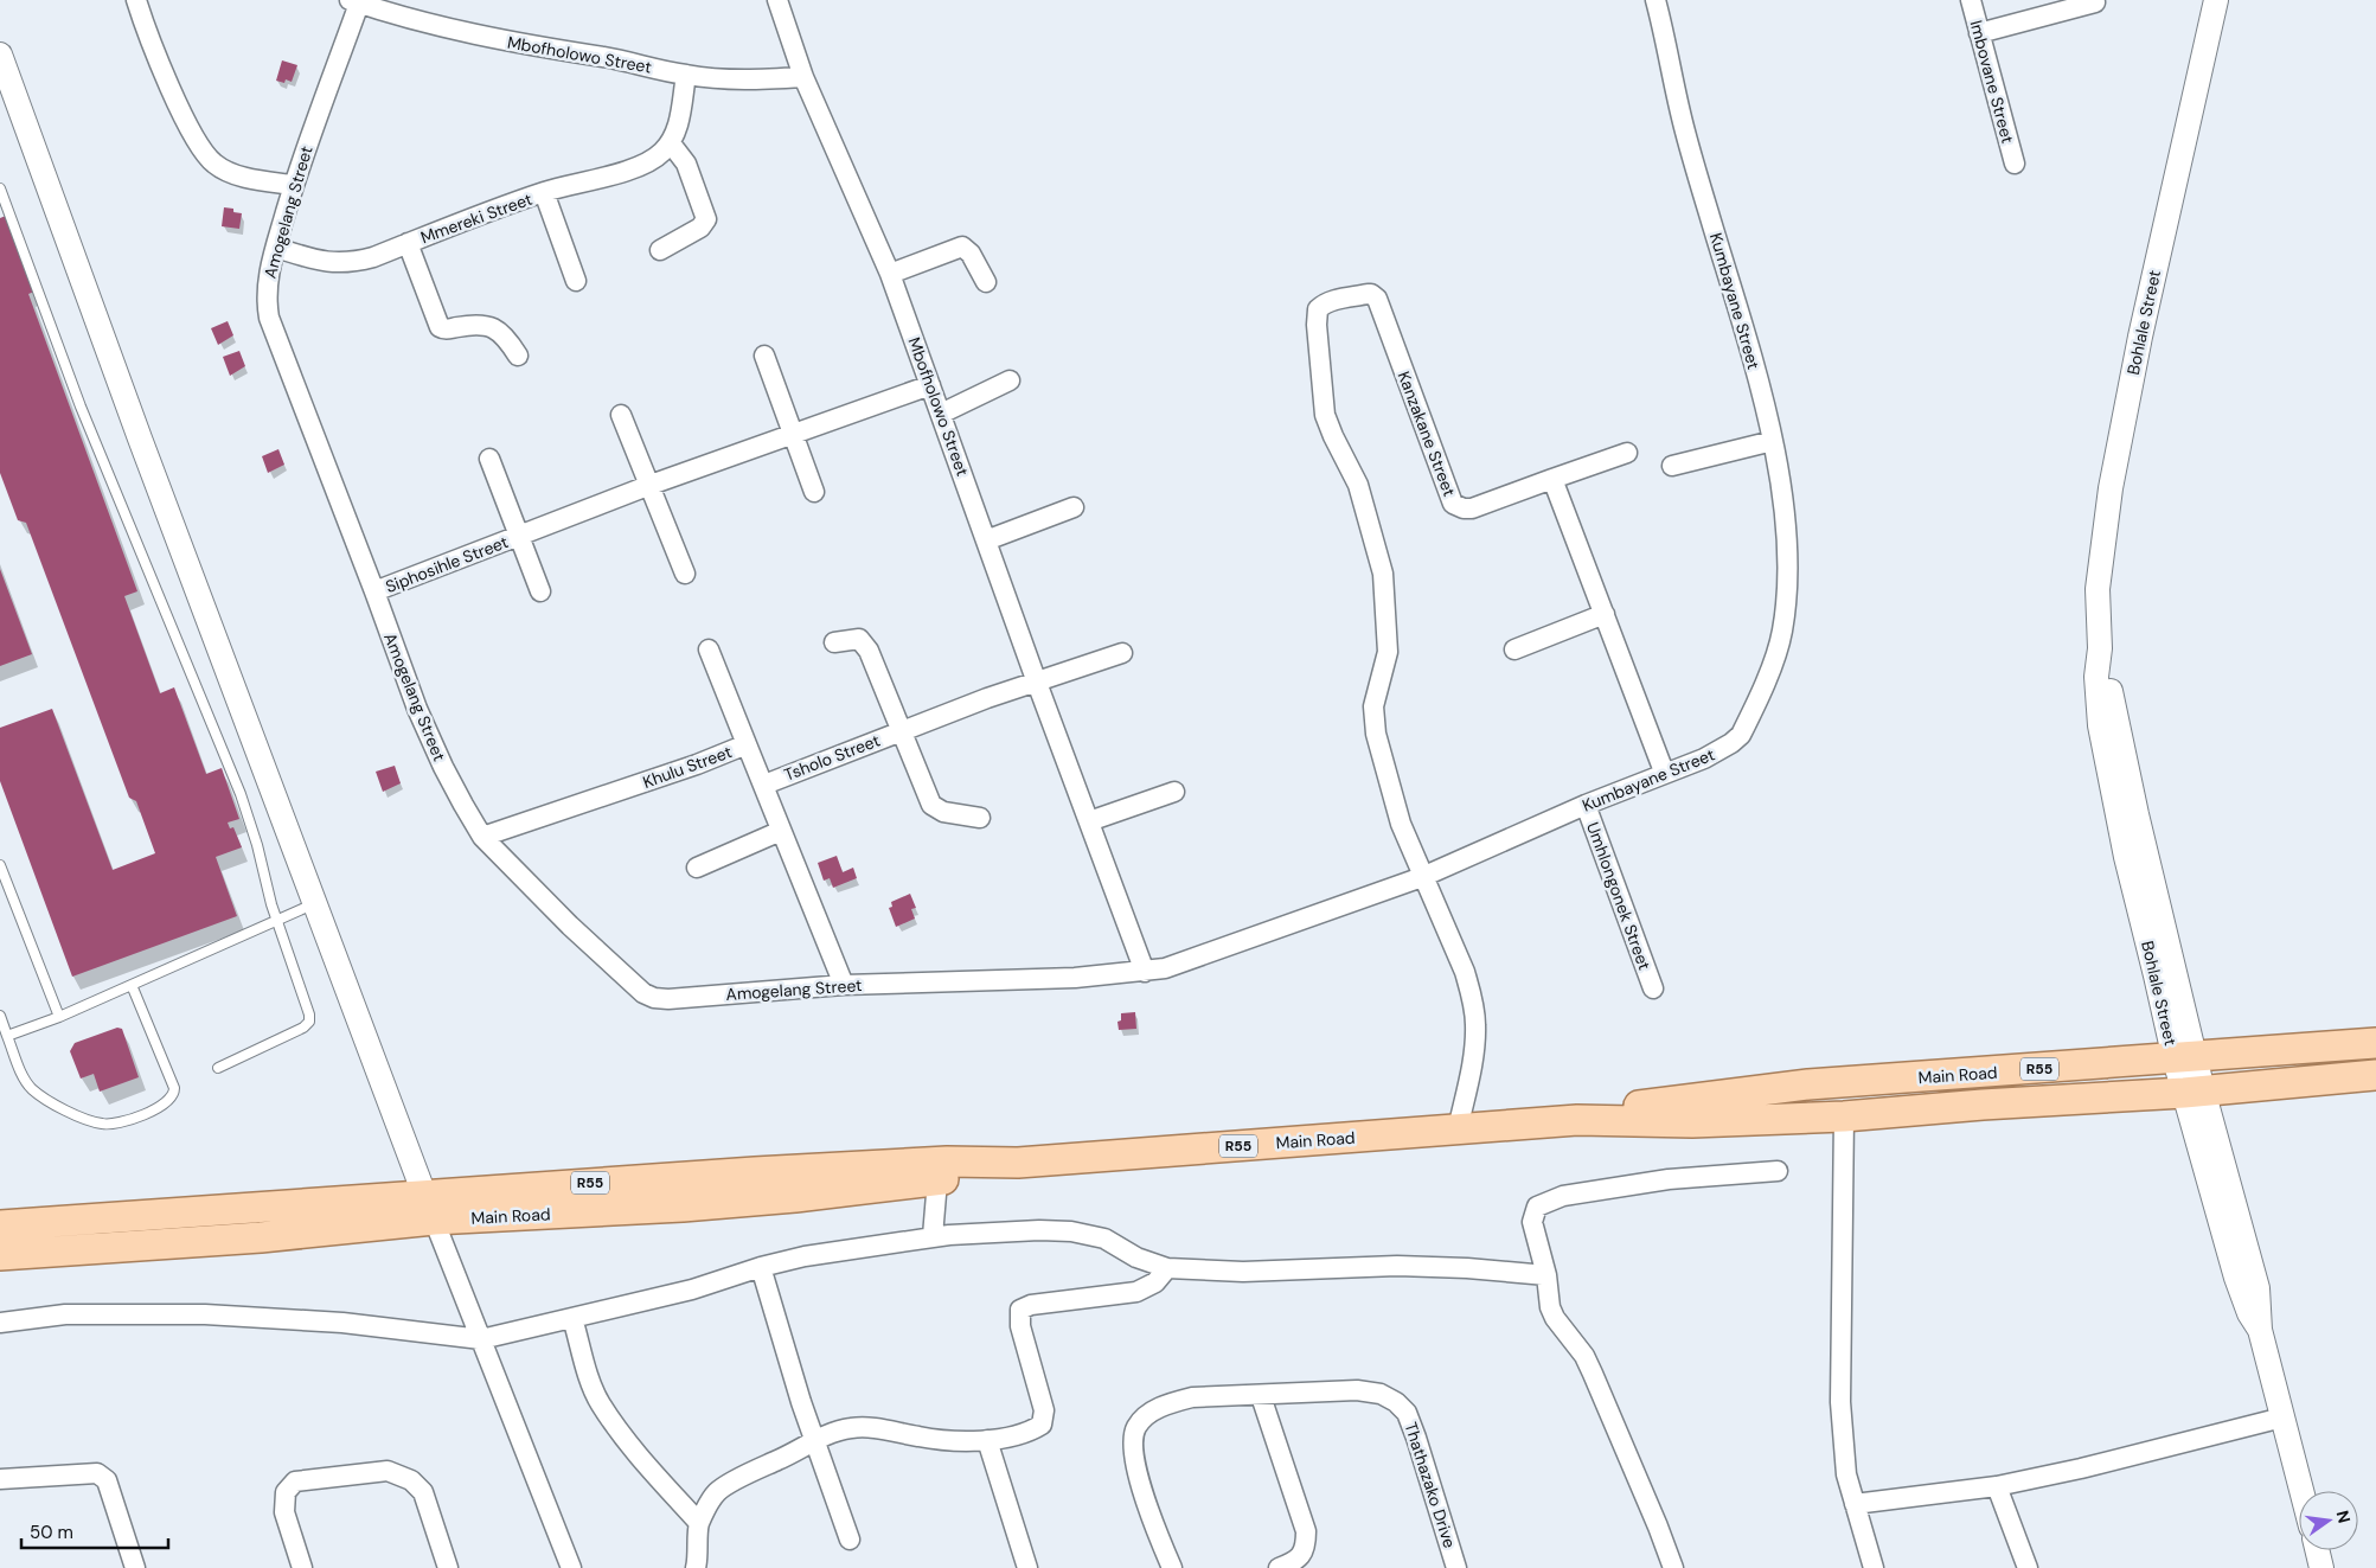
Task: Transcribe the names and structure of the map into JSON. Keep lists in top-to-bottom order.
{
  "streets": {
    "main road": ["R55", "Main Road"],
    "street": [
      "Mbofholowo Street",
      "Imbovane Street",
      "Amogelang Street",
      "Mmereki Street",
      "Kumbayane Street",
      "Bohlale Street",
      "Kanzakane Street",
      "Siphosihle Street",
      "Tsholo Street",
      "Khulu Street",
      "Umhlongonek Street",
      "Thathazako Drive"
    ]
  },
  "crossings": [
    ["Mbofholowo Street", "Amogelang Street"],
    ["Mbofholowo Street", "Siphosihle Street"],
    ["Mbofholowo Street", "Tsholo Street"],
    ["Amogelang Street", "Mmereki Street"],
    ["Amogelang Street", "Kumbayane Street"],
    ["Amogelang Street", "Siphosihle Street"],
    ["Amogelang Street", "Khulu Street"],
    ["Kumbayane Street", "Kanzakane Street"],
    ["Kumbayane Street", "Umhlongonek Street"],
    ["Bohlale Street", "Main Road"],
    ["Tsholo Street", "Khulu Street"]
  ],
  "scale_bar": "50 m",
  "north": "right"
}
